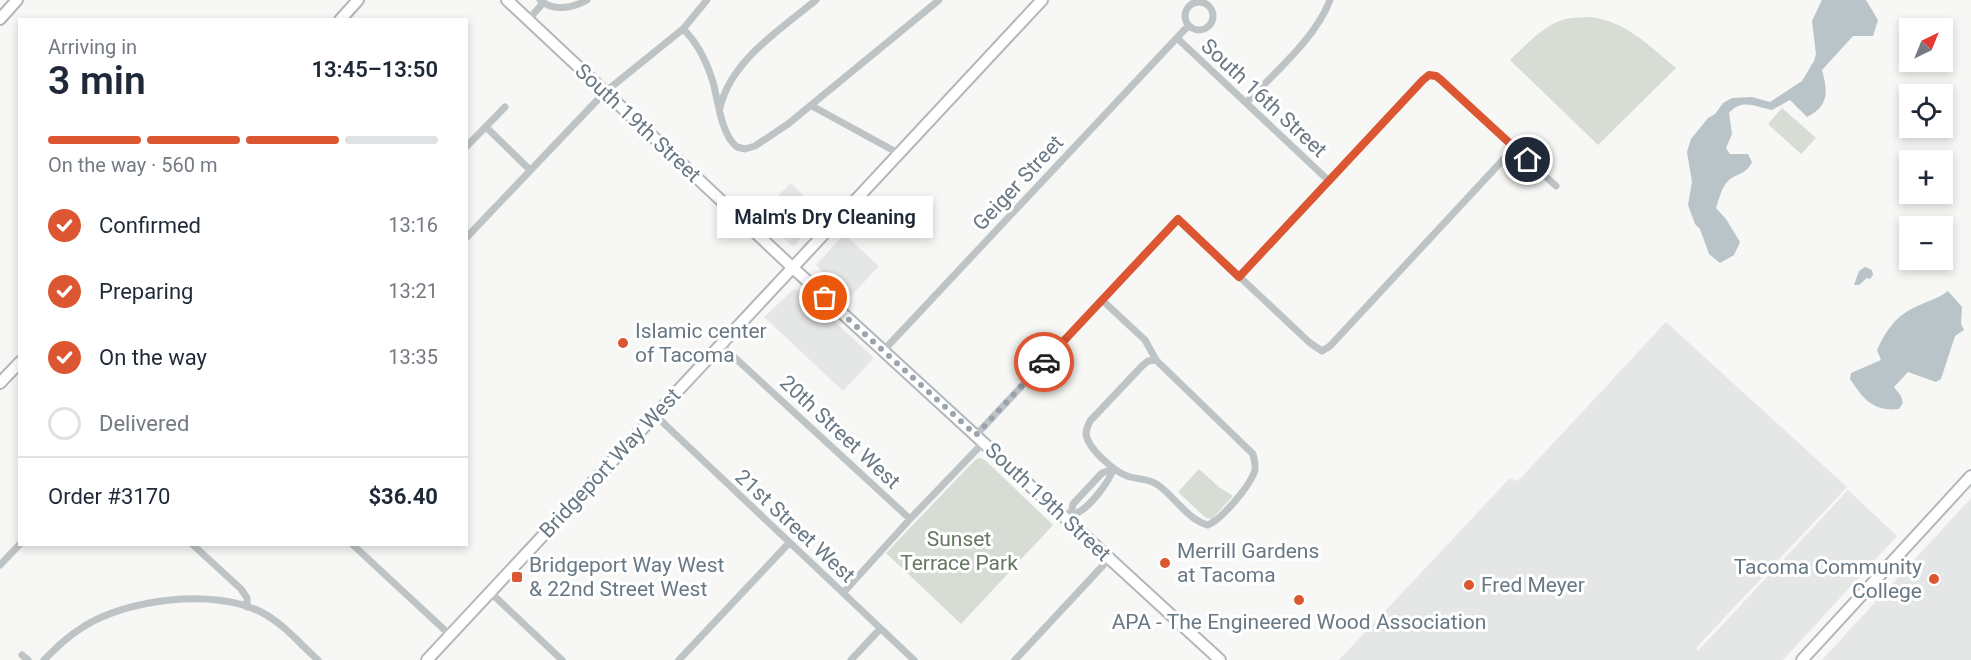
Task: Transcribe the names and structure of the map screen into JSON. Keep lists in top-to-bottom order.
{
  "streets": {
    "main road": ["South 19th Street", "Bridgeport Way West"],
    "street": [
      "South 16th Street",
      "Geiger Street",
      "20th Street West",
      "21st Street West"
    ]
  },
  "crossings": [
    ["South 16th Street", "Geiger Street"],
    ["South 19th Street", "Geiger Street"],
    ["South 19th Street", "Bridgeport Way West"],
    ["20th Street West", "Bridgeport Way West"],
    ["Bridgeport Way West", "21st Street West"]
  ],
  "parks": ["Sunset Terrace Park"],
  "places": {
    "other": [
      "Malm's Dry Cleaning",
      "Islamic center of Tacoma",
      "Merrill Gardens at Tacoma",
      "Tacoma Community College",
      "Fred Meyer",
      "APA - The Engineered Wood Association"
    ],
    "transit": ["Bridgeport Way West & 22nd Street West"]
  },
  "north": "top right",
  "page": {
    "map_buttons": ["+", "−"],
    "heading": ["3 min", "Arriving in", "13:45–13:50"],
    "panel": ["Order #3170", "$36.40"],
    "bar": "On the way · 560 m",
    "list": [
      ["Confirmed", "13:16"],
      ["Preparing", "13:21"],
      ["On the way", "13:35"],
      "Delivered"
    ],
    "bubble": "Malm's Dry Cleaning"
  }
}
